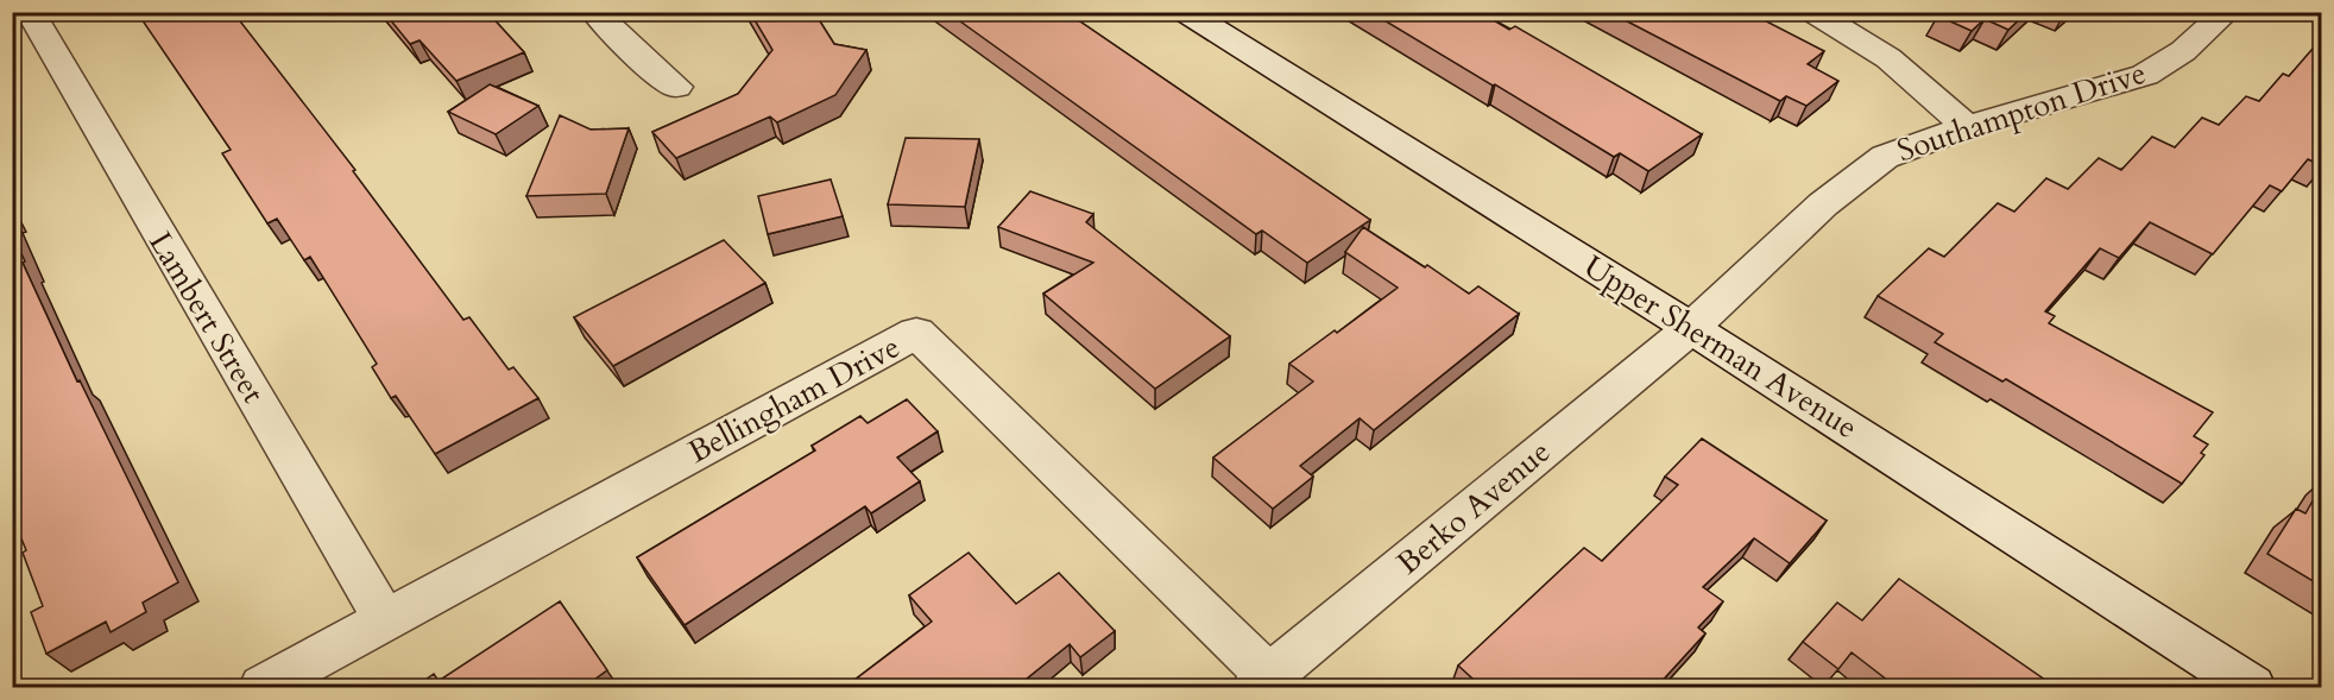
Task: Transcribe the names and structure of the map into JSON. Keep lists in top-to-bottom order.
{
  "streets": {
    "street": [
      "Southampton Drive",
      "Lambert Street",
      "Upper Sherman Avenue",
      "Bellingham Drive",
      "Berko Avenue"
    ]
  },
  "crossings": [
    ["Southampton Drive", "Upper Sherman Avenue"],
    ["Southampton Drive", "Berko Avenue"],
    ["Lambert Street", "Bellingham Drive"],
    ["Upper Sherman Avenue", "Berko Avenue"],
    ["Bellingham Drive", "Berko Avenue"]
  ]
}
